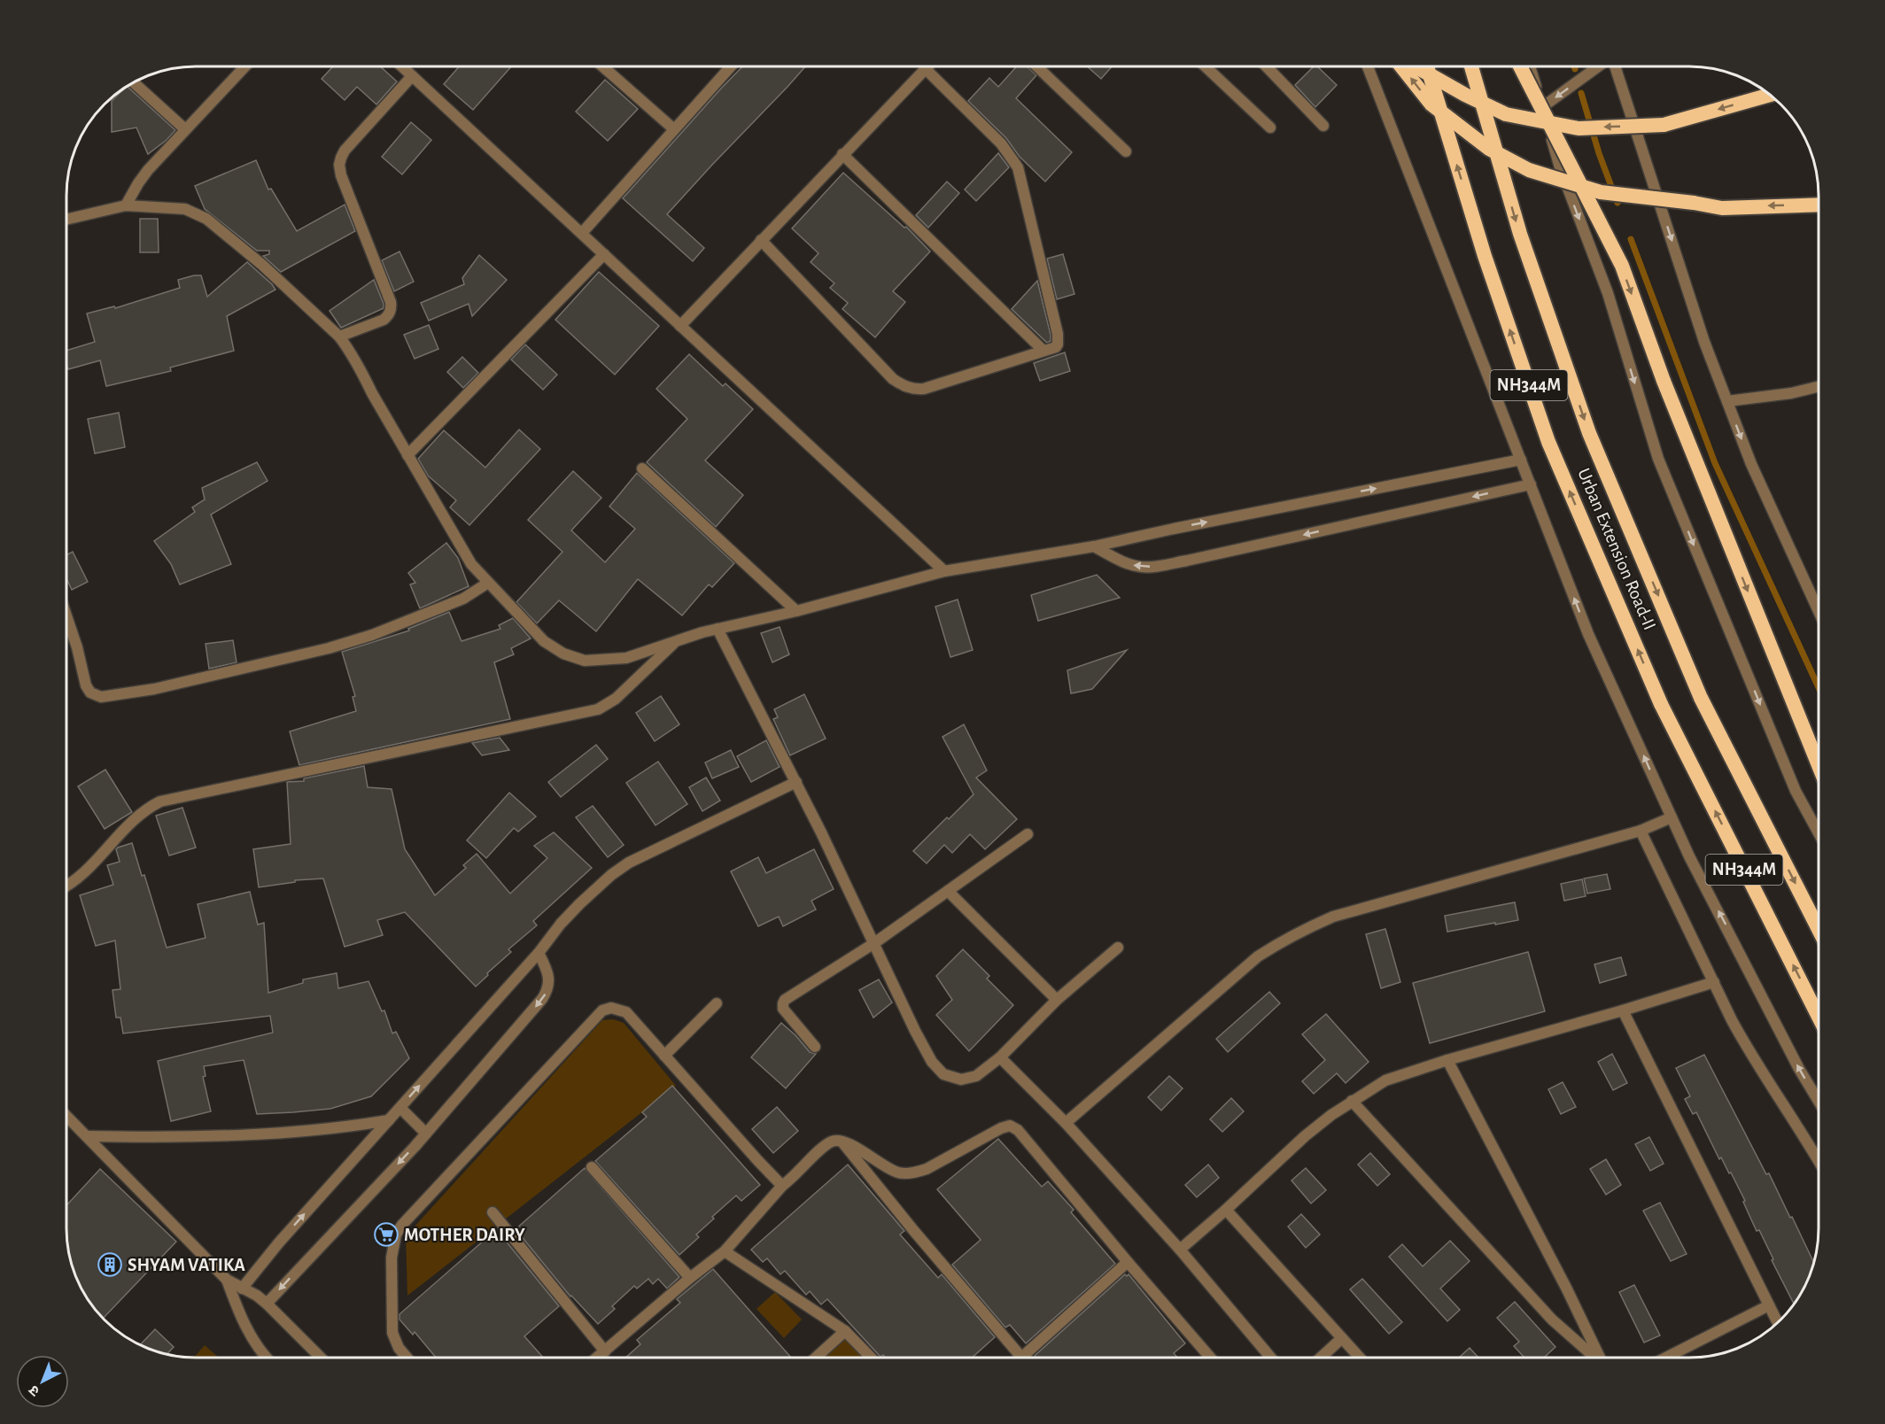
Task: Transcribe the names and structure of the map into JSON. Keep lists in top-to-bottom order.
{
  "streets": {
    "highway": ["NH344M", "Urban Extension Road-II"]
  },
  "places": {
    "supermarket": ["MOTHER DAIRY"],
    "building": ["SHYAM VATIKA"]
  },
  "north": "bottom left"
}
